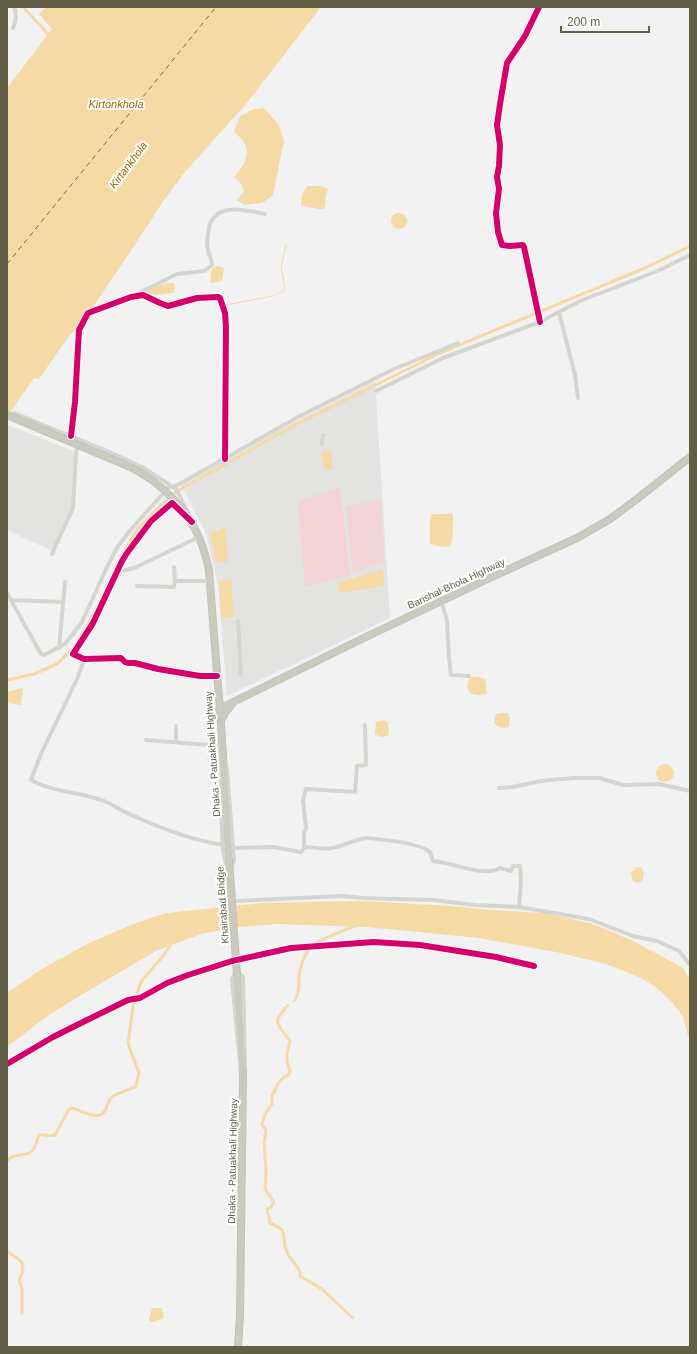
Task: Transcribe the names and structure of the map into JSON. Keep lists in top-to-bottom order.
{
  "streets": {
    "highway": ["Barishal-Bhola Highway", "Dhaka - Patuakhali Highway", "Khairabad Bridge"]
  },
  "crossings": [
    ["Barishal-Bhola Highway", "Dhaka - Patuakhali Highway"],
    ["Dhaka - Patuakhali Highway", "Khairabad Bridge"]
  ],
  "water": ["Kirtonkhola", "Kirtankhola"],
  "scale_bar": "200 m"
}
